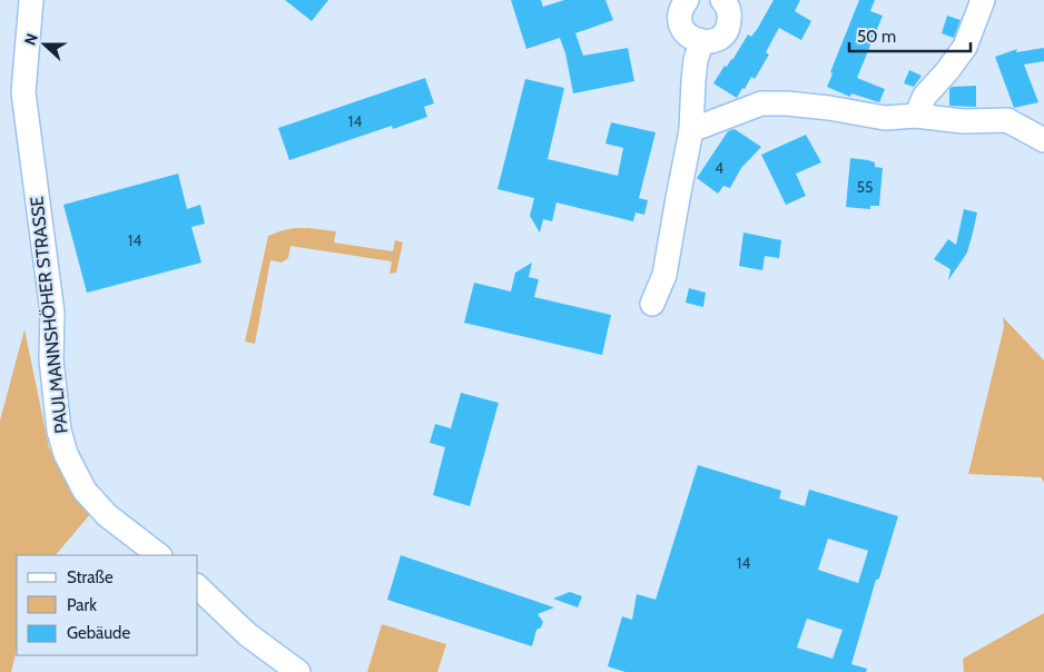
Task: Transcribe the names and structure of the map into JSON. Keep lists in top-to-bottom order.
{
  "streets": {
    "street": ["PAULMANNSHÖHER STRASSE"]
  },
  "house_numbers": [
    "14",
    "4",
    "55",
    "14",
    "14"
  ],
  "legend": ["Straße", "Park", "Gebäude"],
  "scale_bar": "50 m",
  "north": "left"
}
